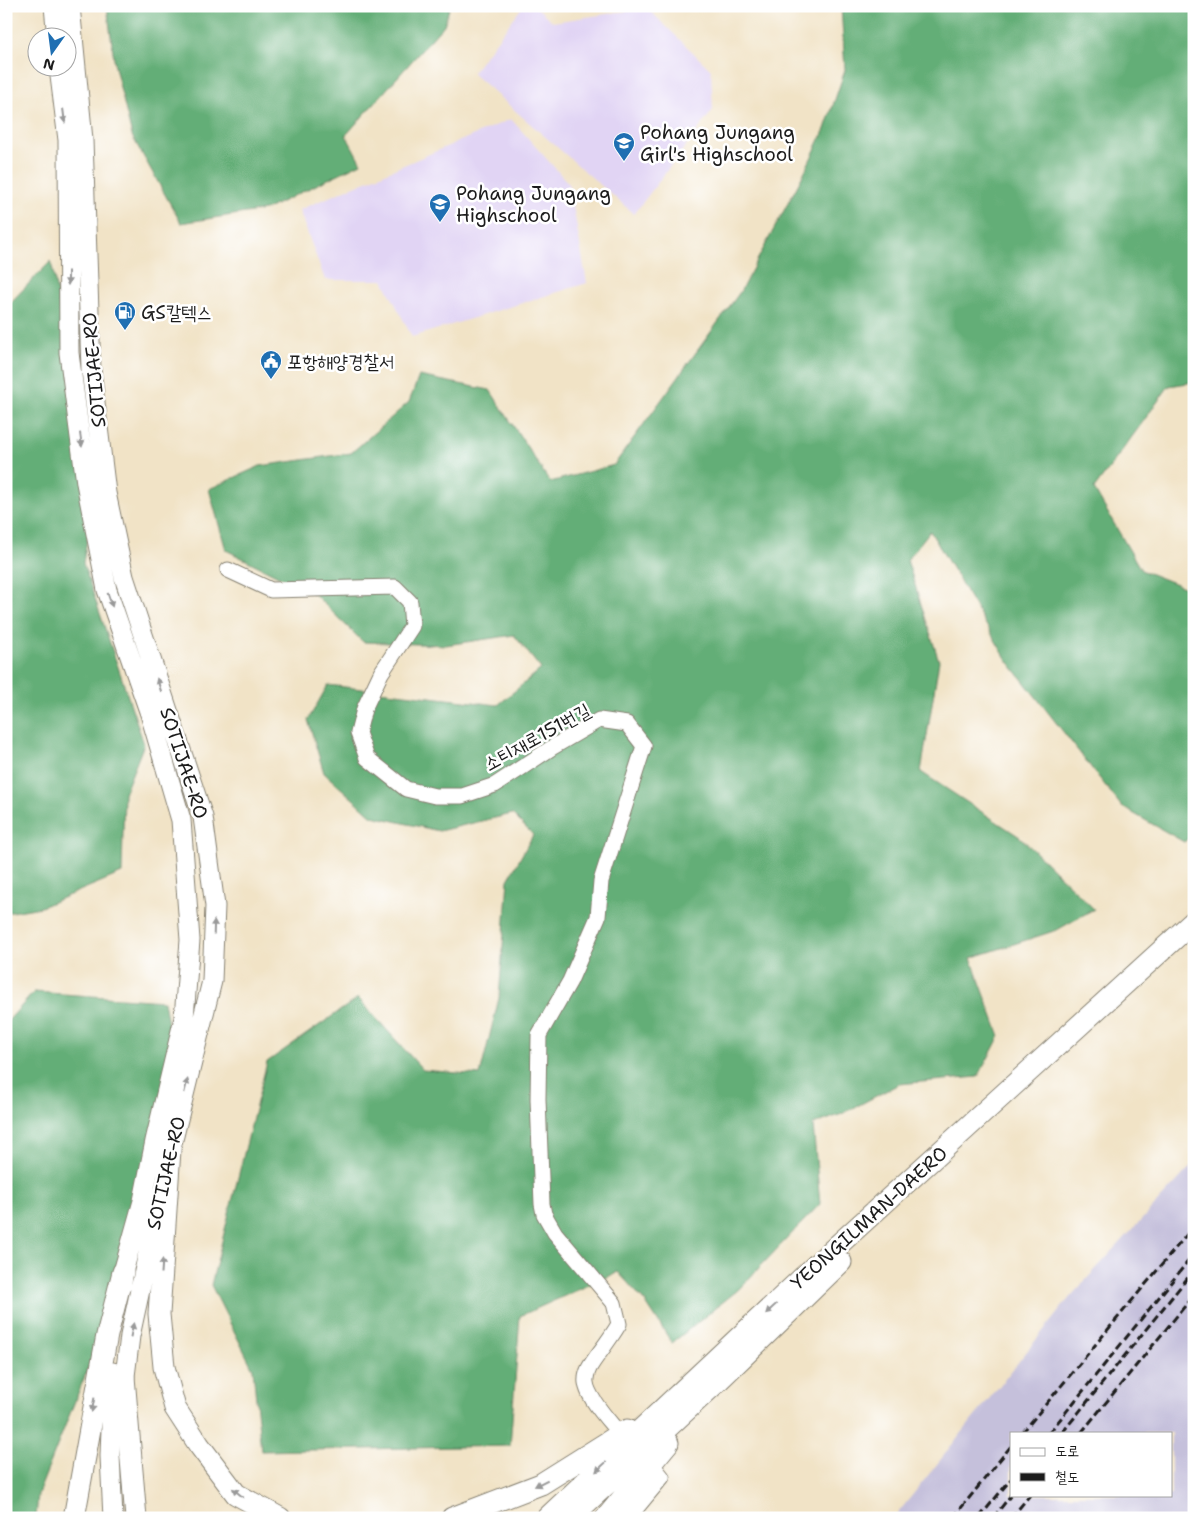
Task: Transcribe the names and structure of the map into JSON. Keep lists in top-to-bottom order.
{
  "streets": {
    "highway": ["YEONGILMAN-DAERO"],
    "main road": ["SOTIJAE-RO"],
    "street": ["소티재로151번길"]
  },
  "places": {
    "school or university": ["Pohang Jungang Girl's Highschool", "Pohang Jungang Highschool"],
    "fuel station": ["GS칼텍스"],
    "public building": ["포항해양경찰서"]
  },
  "legend": ["도로", "철도"],
  "north": "bottom"
}
